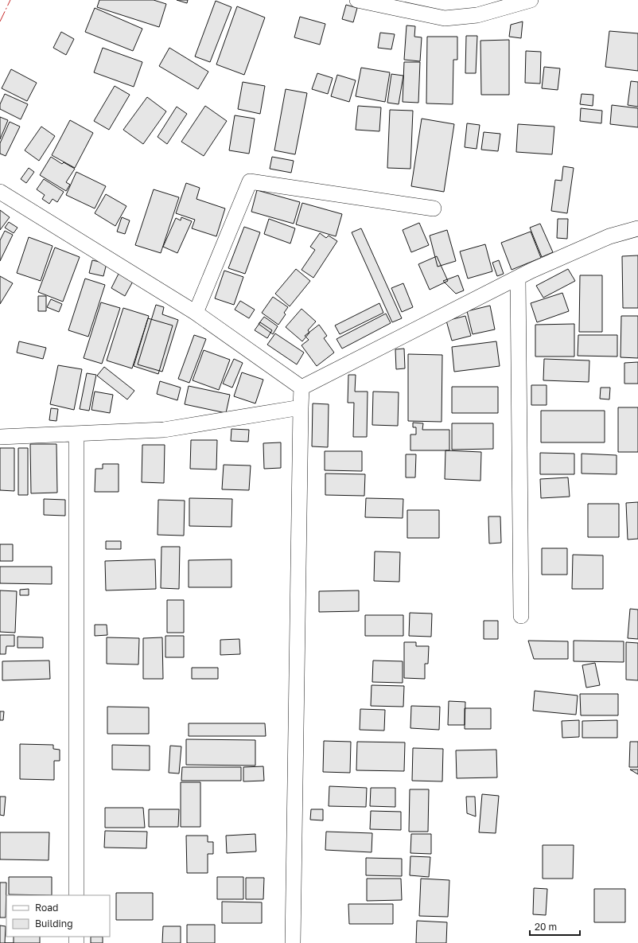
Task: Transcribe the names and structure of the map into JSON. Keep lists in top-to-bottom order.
{
  "legend": ["Road", "Building"],
  "scale_bar": "20 m"
}
